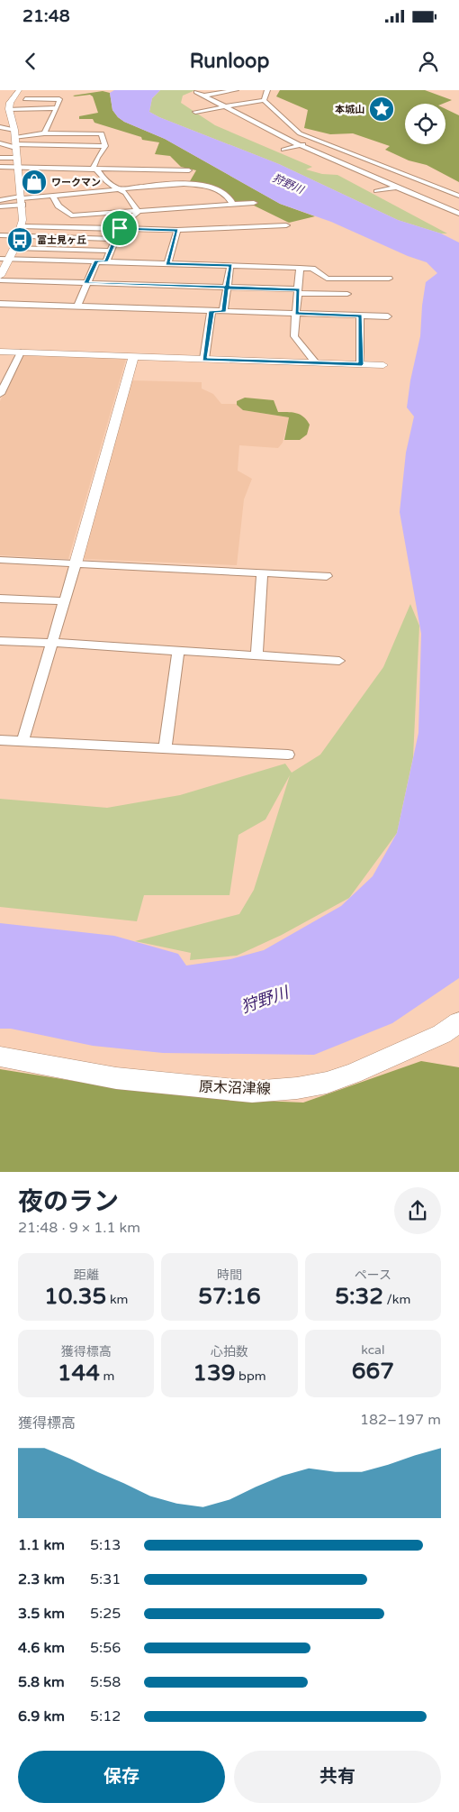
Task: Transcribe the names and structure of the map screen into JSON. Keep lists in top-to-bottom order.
{
  "streets": {
    "main road": ["原木沼津線"]
  },
  "water": ["狩野川"],
  "places": {
    "place": ["本城山"],
    "shop": ["ワークマン"],
    "bus stop": ["富士見ヶ丘"]
  },
  "page": {
    "status": "21:48",
    "header": "Runloop",
    "heading": ["夜のラン", "21:48 · 9 × 1.1 km"],
    "stats": [
      ["距離", "10.35 km"],
      ["時間", "57:16"],
      ["ペース", "5:32 /km"],
      ["獲得標高", "144 m"],
      ["心拍数", "139 bpm"],
      ["kcal", "667"]
    ],
    "chart": ["獲得標高", "182–197 m"],
    "list": [
      {
        "name": "1.1 km",
        "note": "5:13"
      },
      {
        "name": "2.3 km",
        "note": "5:31"
      },
      {
        "name": "3.5 km",
        "note": "5:25"
      },
      {
        "name": "4.6 km",
        "note": "5:56"
      },
      {
        "name": "5.8 km",
        "note": "5:58"
      },
      {
        "name": "6.9 km",
        "note": "5:12"
      }
    ],
    "buttons": ["保存", "共有"]
  }
}
